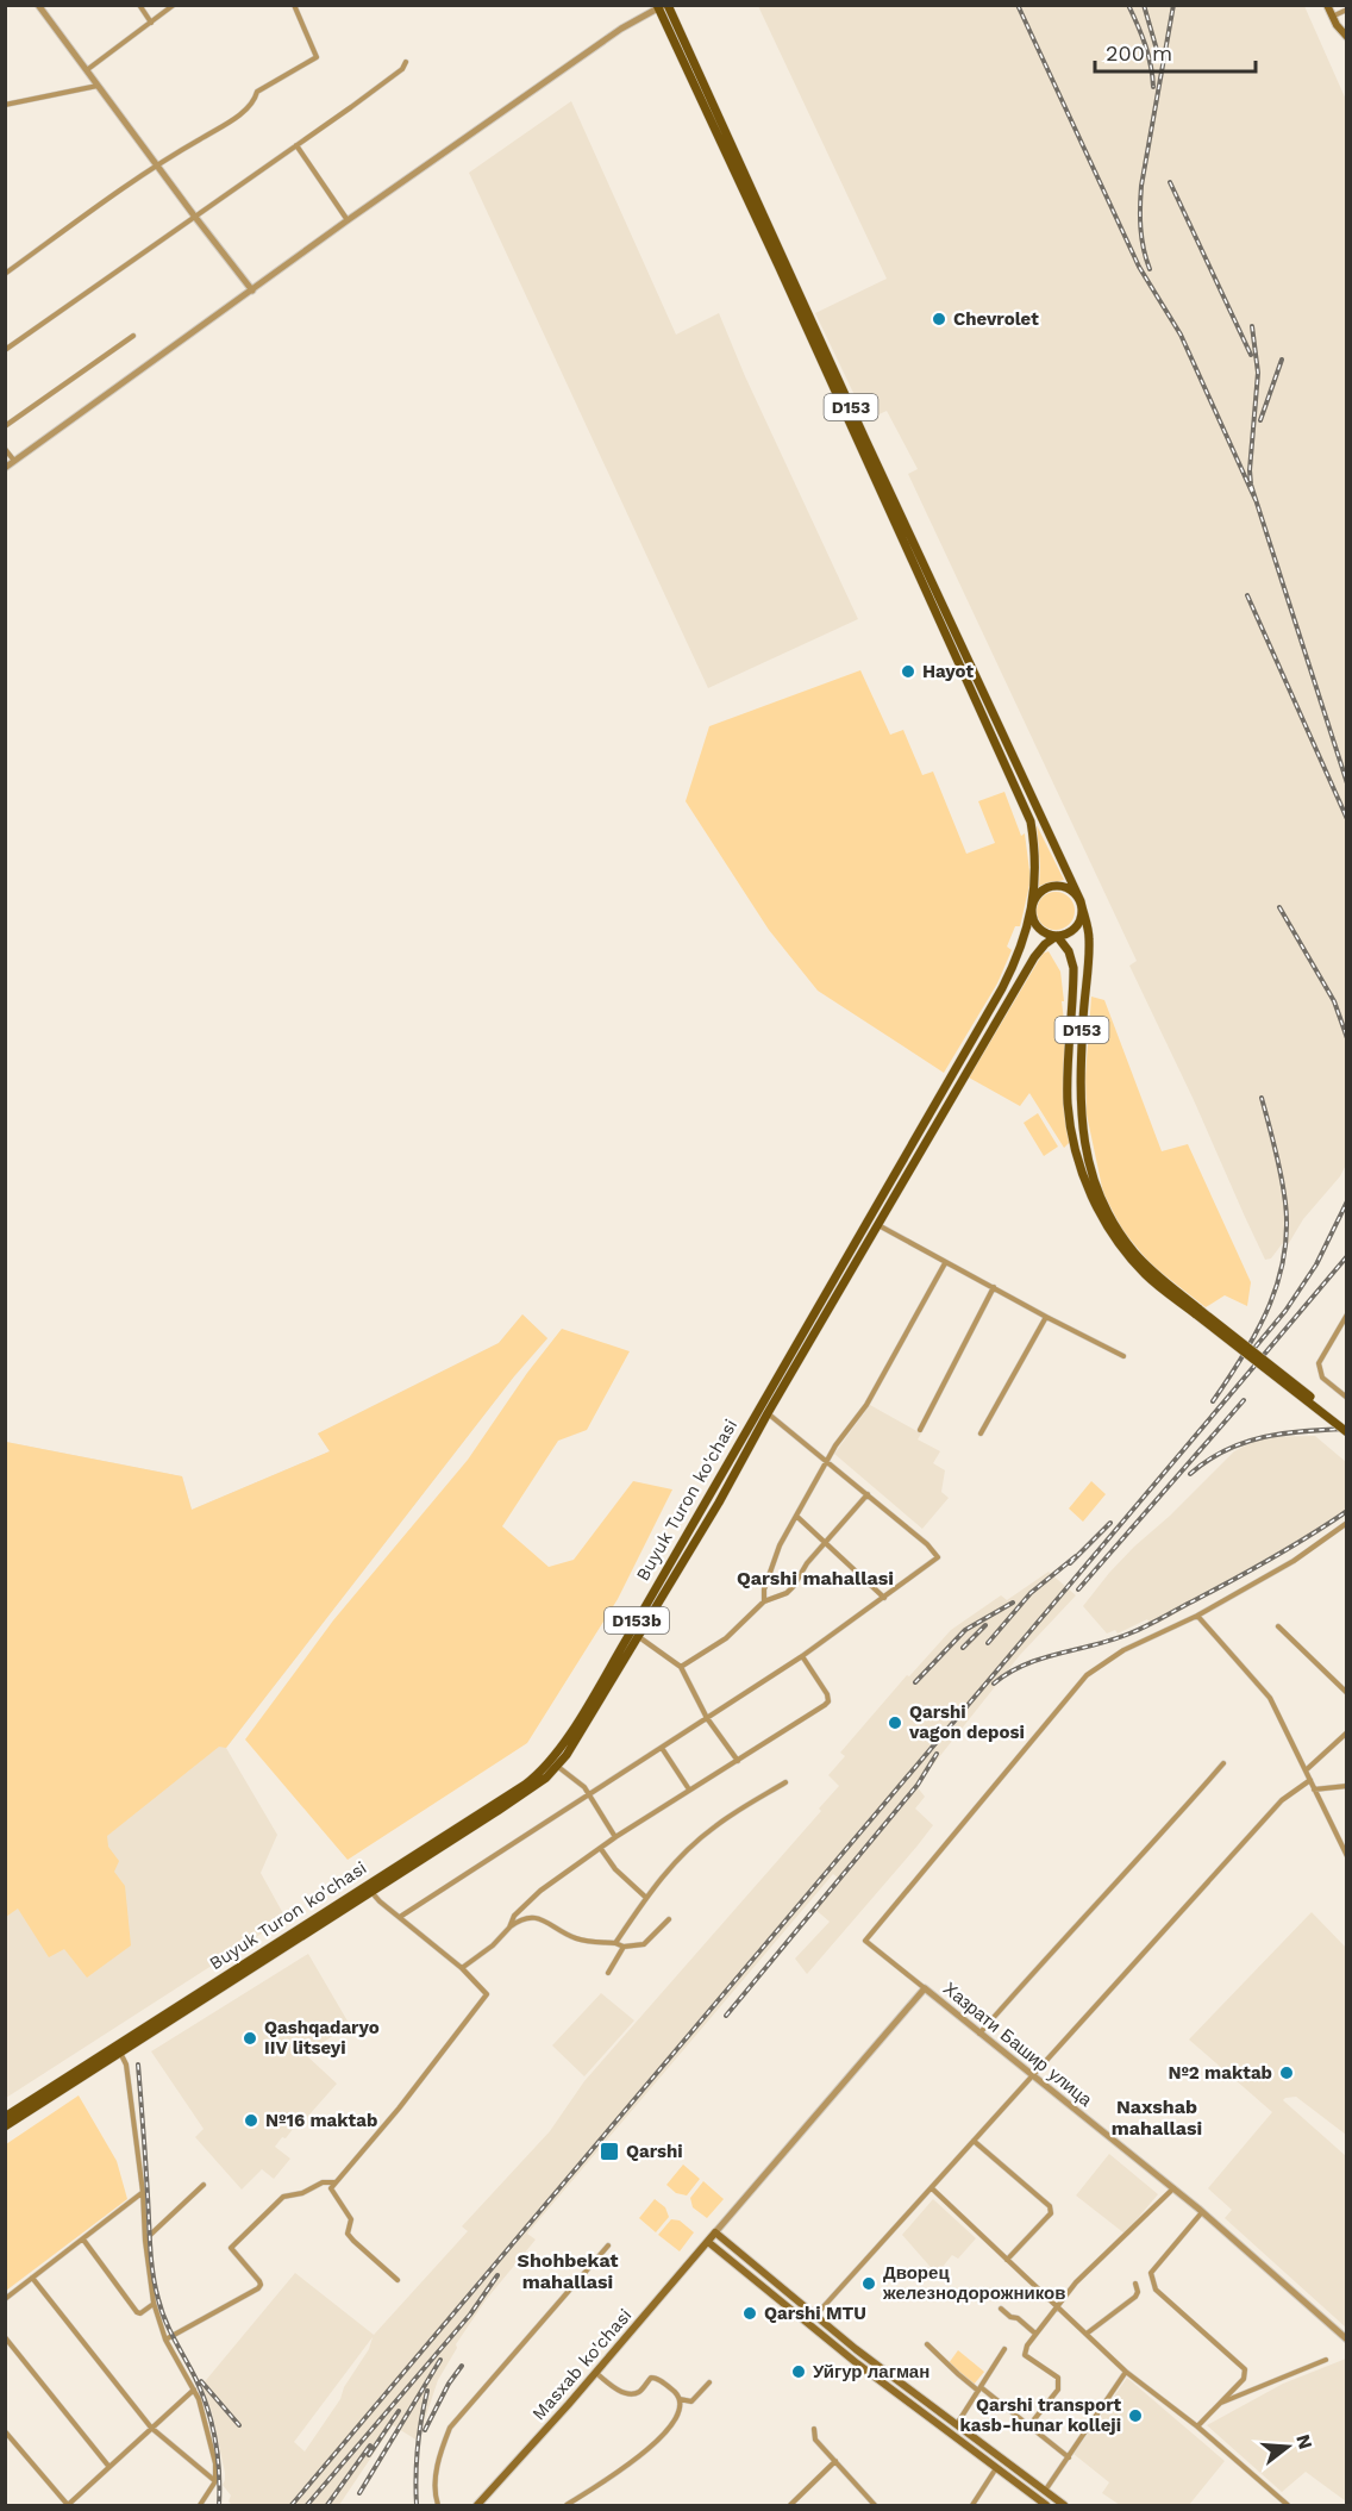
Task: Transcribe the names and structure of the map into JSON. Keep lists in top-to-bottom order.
{
  "streets": {
    "main road": [
      "D153",
      "Buyuk Turon ko'chasi",
      "D153b",
      "Masxab ko'chasi"
    ],
    "street": ["Хазрати Башир улица"]
  },
  "crossings": [
    ["D153", "Buyuk Turon ko'chasi"]
  ],
  "districts": ["Qarshi mahallasi", "Naxshab mahallasi", "Shohbekat mahallasi"],
  "places": {
    "other": [
      "Chevrolet",
      "Hayot",
      "Qarshi vagon deposi",
      "Qashqadaryo IIV litseyi",
      "№2 maktab",
      "№16 maktab",
      "Дворец железнодорожников",
      "Qarshi MTU",
      "Уйгур лагман",
      "Qarshi transport kasb-hunar kolleji"
    ],
    "transit": ["Qarshi"]
  },
  "scale_bar": "200 m",
  "north": "right"
}
